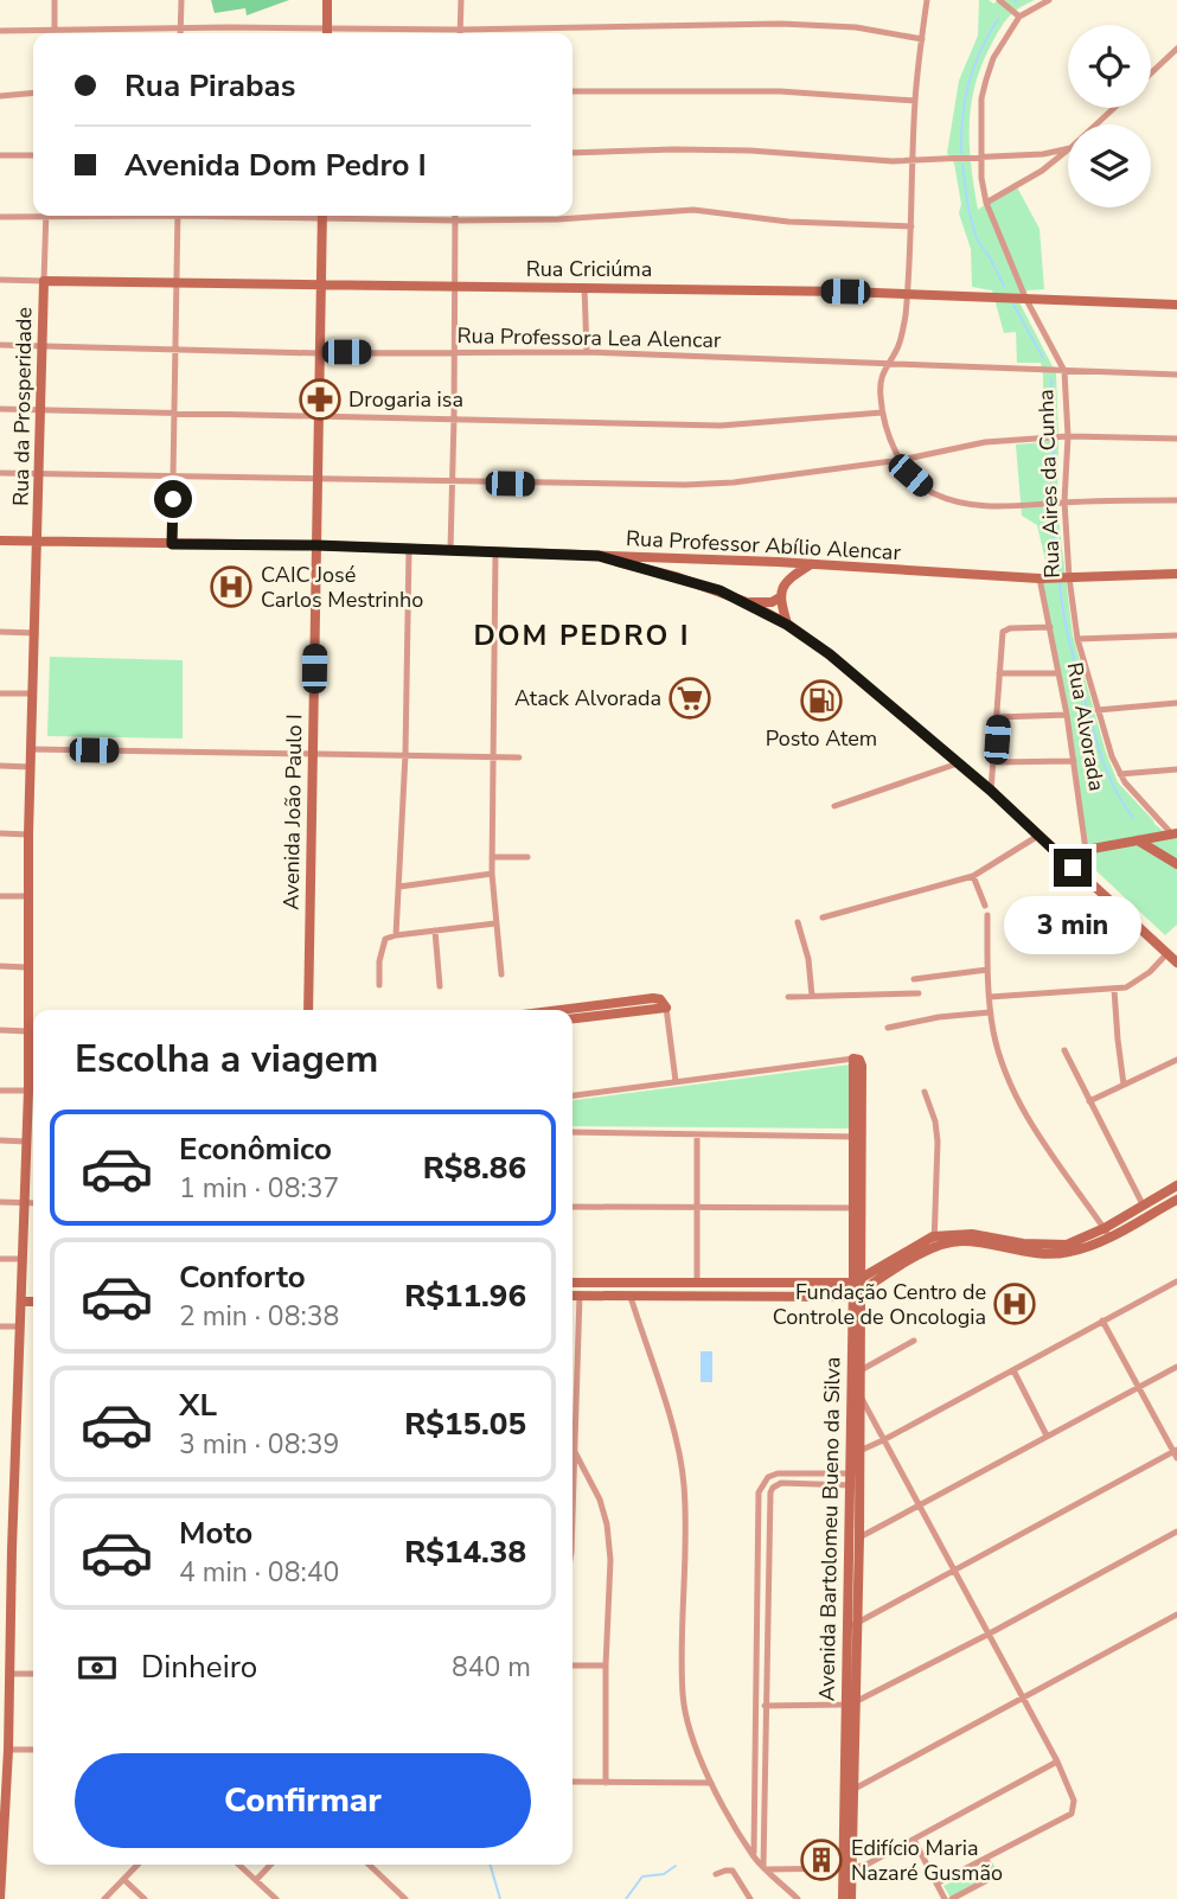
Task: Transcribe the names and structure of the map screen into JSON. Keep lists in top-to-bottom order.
{
  "streets": {
    "street": [
      "Rua Criciúma",
      "Rua Professora Lea Alencar",
      "Rua da Prosperidade",
      "Rua Aires da Cunha",
      "Rua Professor Abílio Alencar",
      "Rua Alvorada",
      "Avenida João Paulo I",
      "Avenida Bartolomeu Bueno da Silva"
    ]
  },
  "crossings": [
    ["Rua Criciúma", "Rua da Prosperidade"],
    ["Rua Criciúma", "Rua Aires da Cunha"],
    ["Rua Criciúma", "Avenida João Paulo I"],
    ["Rua Professora Lea Alencar", "Rua da Prosperidade"],
    ["Rua Professora Lea Alencar", "Rua Aires da Cunha"],
    ["Rua Professora Lea Alencar", "Avenida João Paulo I"],
    ["Rua da Prosperidade", "Rua Professor Abílio Alencar"],
    ["Rua Aires da Cunha", "Rua Professor Abílio Alencar"],
    ["Rua Professor Abílio Alencar", "Rua Alvorada"],
    ["Rua Professor Abílio Alencar", "Avenida João Paulo I"]
  ],
  "districts": ["DOM PEDRO I"],
  "places": {
    "pharmacy": ["Drogaria isa"],
    "hospital": ["CAIC José Carlos Mestrinho", "Fundação Centro de Controle de Oncologia"],
    "supermarket": ["Atack Alvorada"],
    "fuel station": ["Posto Atem"],
    "building": ["Edifício Maria Nazaré Gusmão"]
  },
  "page": {
    "banner": ["Rua Pirabas", "Avenida Dom Pedro I"],
    "bubble": "3 min",
    "heading": "Escolha a viagem",
    "list": [
      {
        "name": "Econômico",
        "note": "1 min · 08:37",
        "value": "R$8.86"
      },
      {
        "name": "Conforto",
        "note": "2 min · 08:38",
        "value": "R$11.96"
      },
      {
        "name": "XL",
        "note": "3 min · 08:39",
        "value": "R$15.05"
      },
      {
        "name": "Moto",
        "note": "4 min · 08:40",
        "value": "R$14.38"
      }
    ],
    "pay": ["Dinheiro", "840 m"],
    "buttons": "Confirmar"
  }
}
